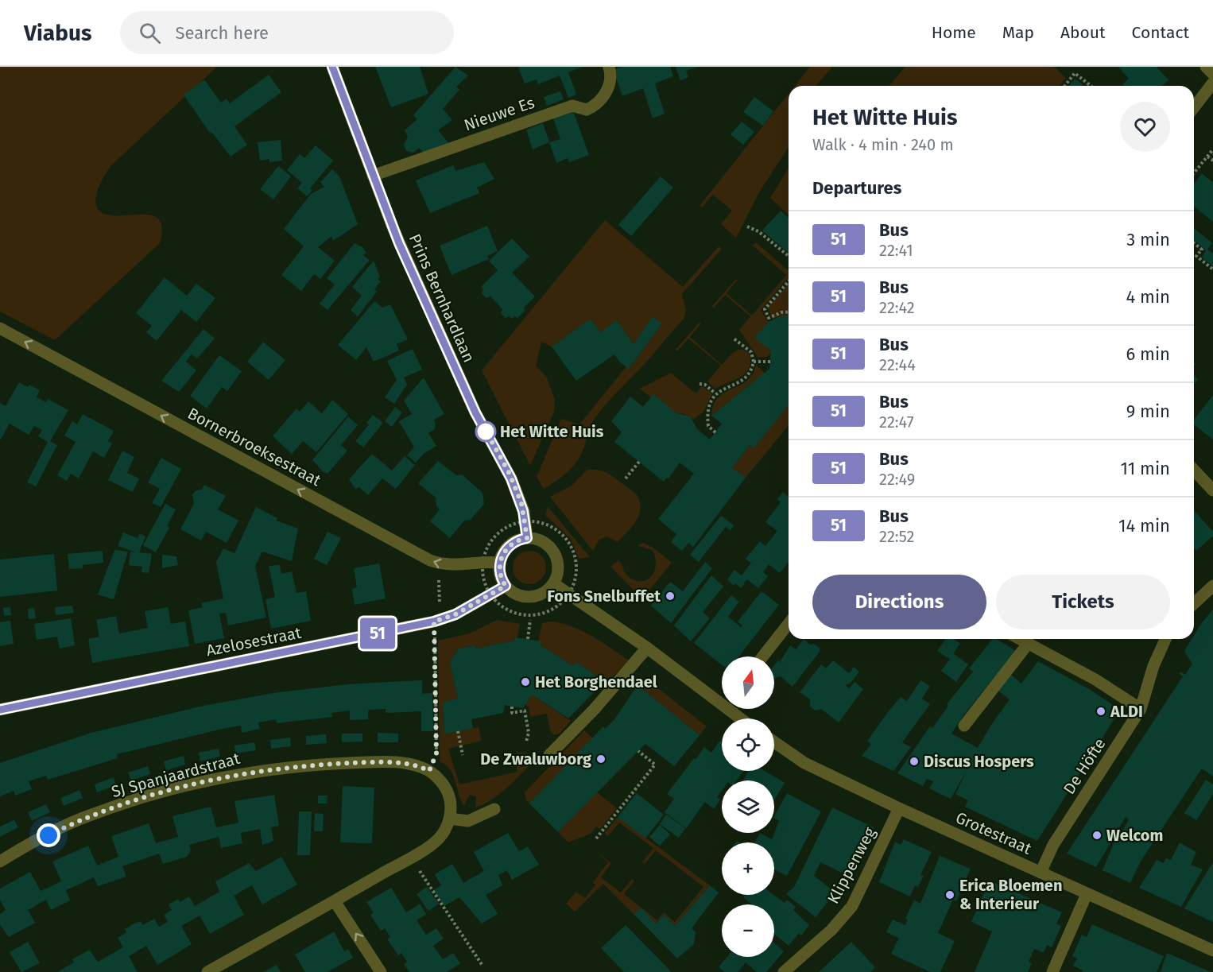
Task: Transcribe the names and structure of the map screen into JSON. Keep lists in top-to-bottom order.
{
  "streets": {
    "street": [
      "Nieuwe Es",
      "Prins Bernhardlaan",
      "Bornerbroeksestraat",
      "Azelosestraat",
      "De Höfte",
      "SJ Spanjaardstraat",
      "Grotestraat",
      "Klippenweg"
    ]
  },
  "crossings": [
    ["Nieuwe Es", "Prins Bernhardlaan"],
    ["Prins Bernhardlaan", "Bornerbroeksestraat"],
    ["Prins Bernhardlaan", "Azelosestraat"],
    ["Bornerbroeksestraat", "Azelosestraat"],
    ["De Höfte", "Grotestraat"],
    ["Grotestraat", "Klippenweg"]
  ],
  "one_way": ["Bornerbroeksestraat"],
  "places": [
    "Het Witte Huis",
    "Fons Snelbuffet",
    "Het Borghendael",
    "ALDI",
    "De Zwaluwborg",
    "Discus Hospers",
    "Welcom",
    "Erica Bloemen & Interieur"
  ],
  "lines": ["bus line 51"],
  "north": "top",
  "page": {
    "header": "Viabus",
    "search": "Search here",
    "nav": [
      "Home",
      "Map",
      "About",
      "Contact"
    ],
    "on_map": "51",
    "heading": [
      ["Het Witte Huis", "Walk · 4 min · 240 m"],
      "Departures"
    ],
    "list": [
      {
        "mark": "51",
        "name": "Bus",
        "note": "22:41",
        "value": "3 min"
      },
      {
        "mark": "51",
        "name": "Bus",
        "note": "22:42",
        "value": "4 min"
      },
      {
        "mark": "51",
        "name": "Bus",
        "note": "22:44",
        "value": "6 min"
      },
      {
        "mark": "51",
        "name": "Bus",
        "note": "22:47",
        "value": "9 min"
      },
      {
        "mark": "51",
        "name": "Bus",
        "note": "22:49",
        "value": "11 min"
      },
      {
        "mark": "51",
        "name": "Bus",
        "note": "22:52",
        "value": "14 min"
      }
    ],
    "buttons": ["Directions", "Tickets"],
    "map_buttons": ["+", "−"]
  }
}
